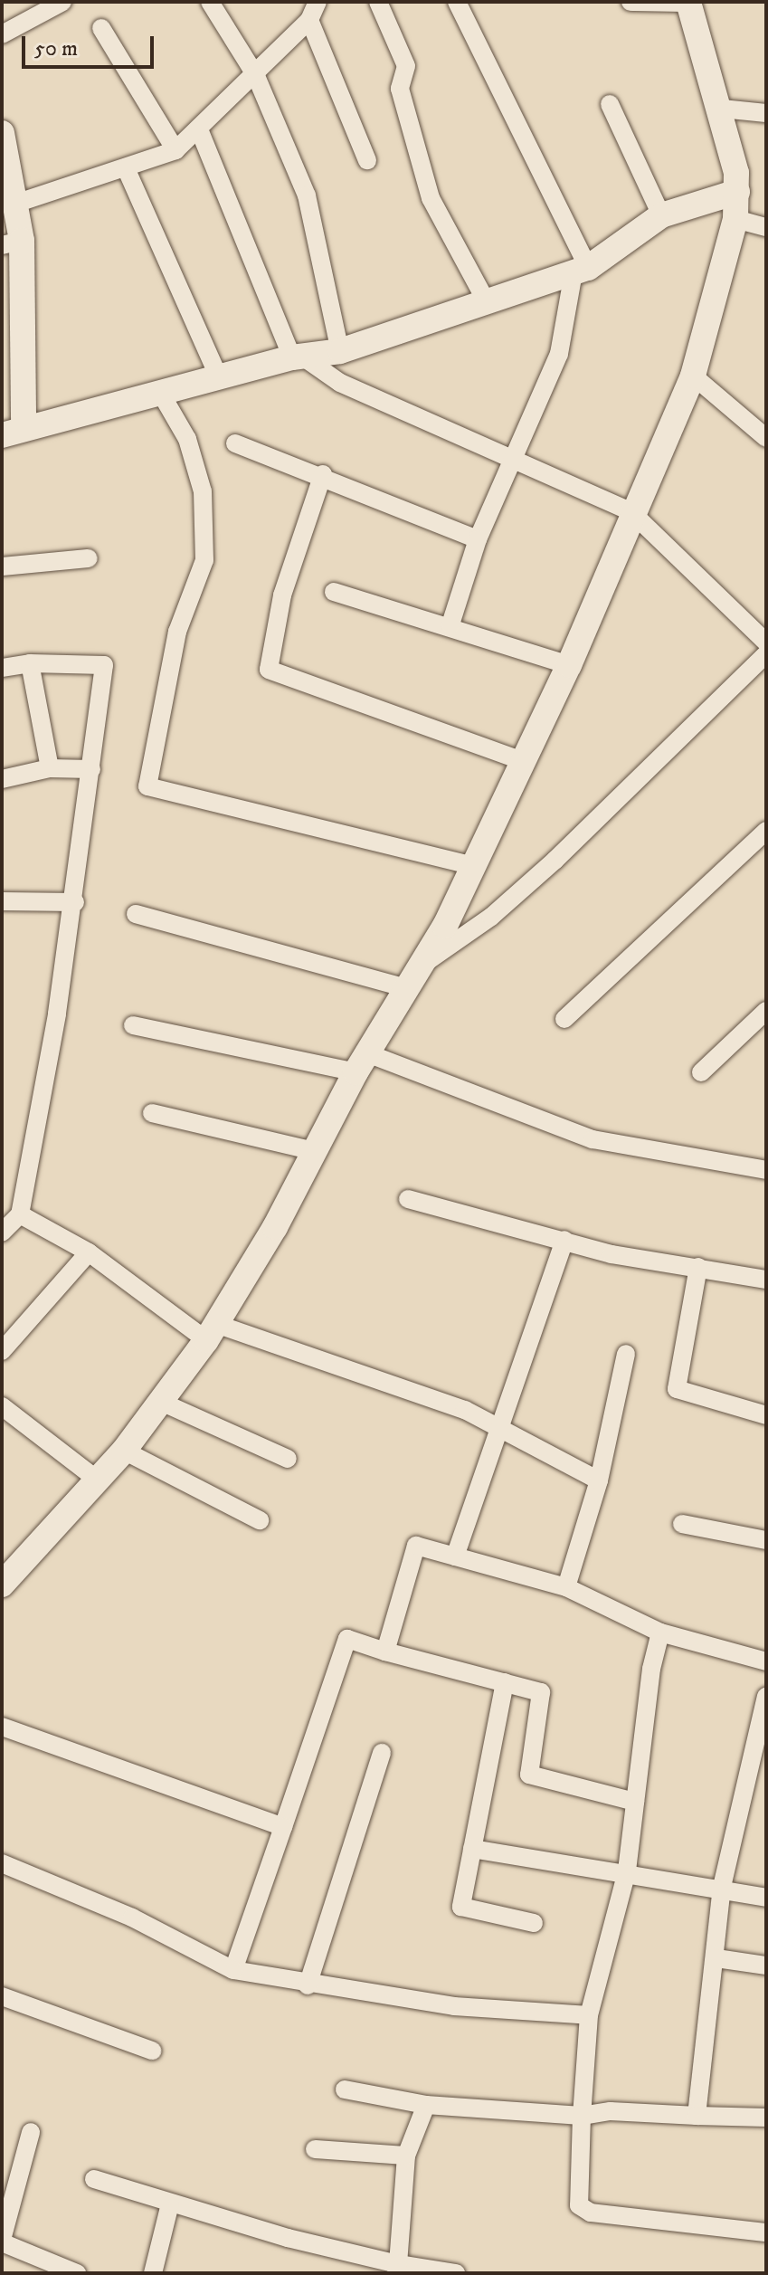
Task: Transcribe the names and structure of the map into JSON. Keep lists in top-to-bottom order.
{
  "scale_bar": "50 m"
}
